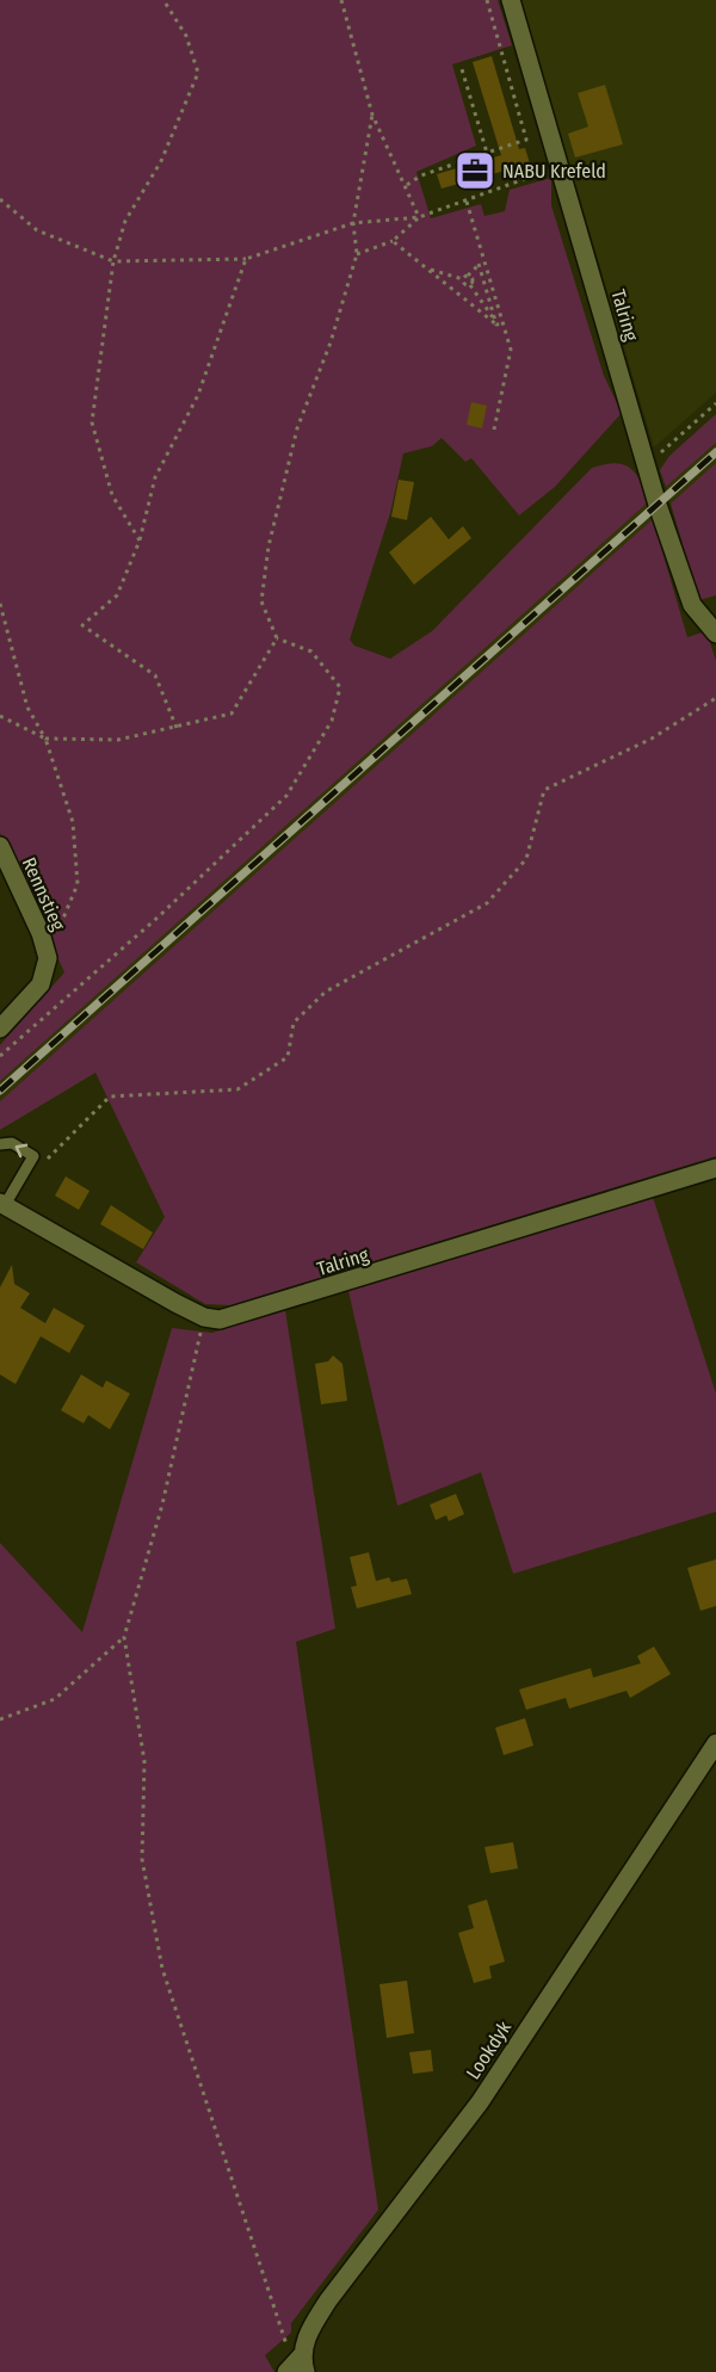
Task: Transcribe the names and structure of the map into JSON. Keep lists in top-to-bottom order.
{
  "streets": {
    "street": ["Talring", "Rennstieg", "Lookdyk"]
  },
  "places": {
    "office": ["NABU Krefeld"]
  }
}
